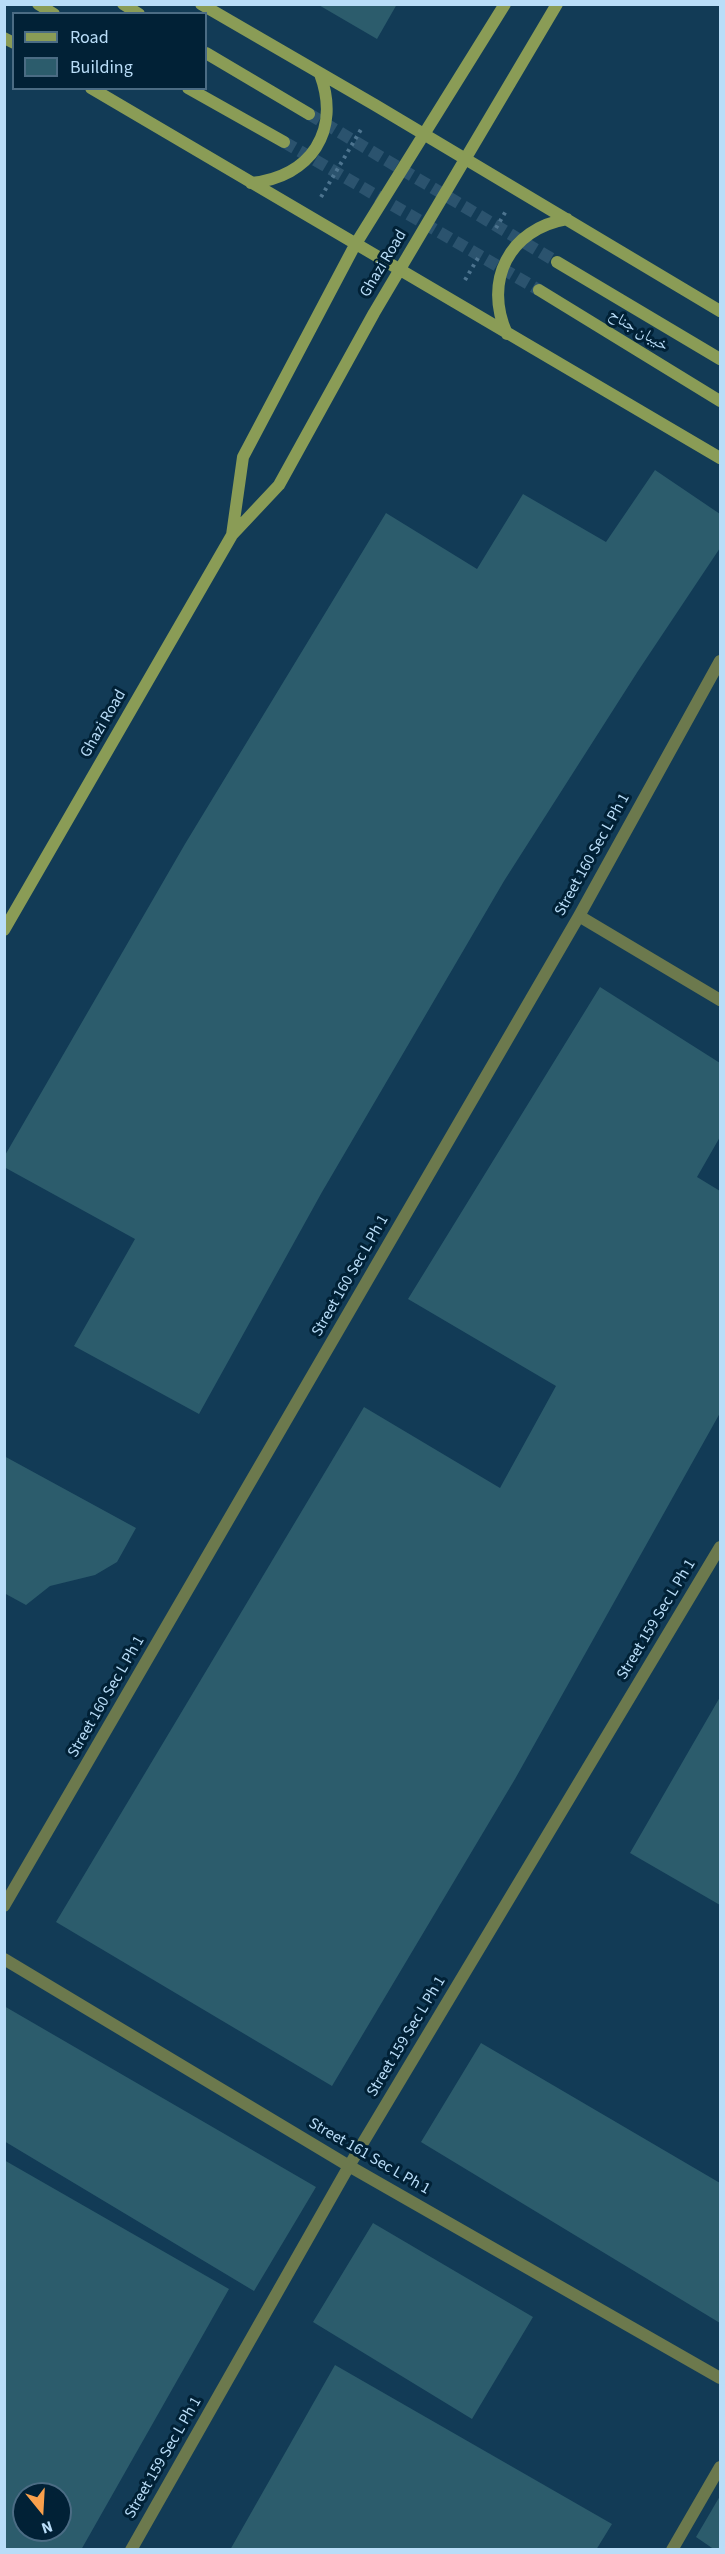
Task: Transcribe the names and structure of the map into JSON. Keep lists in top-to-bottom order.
{
  "streets": {
    "main road": ["Ghazi Road", "خیبان جناح"],
    "street": ["Street 160 Sec L Ph 1", "Street 159 Sec L Ph 1", "Street 161 Sec L Ph 1"]
  },
  "crossings": [
    ["Street 159 Sec L Ph 1", "Street 161 Sec L Ph 1"]
  ],
  "legend": ["Road", "Building"],
  "north": "bottom"
}
